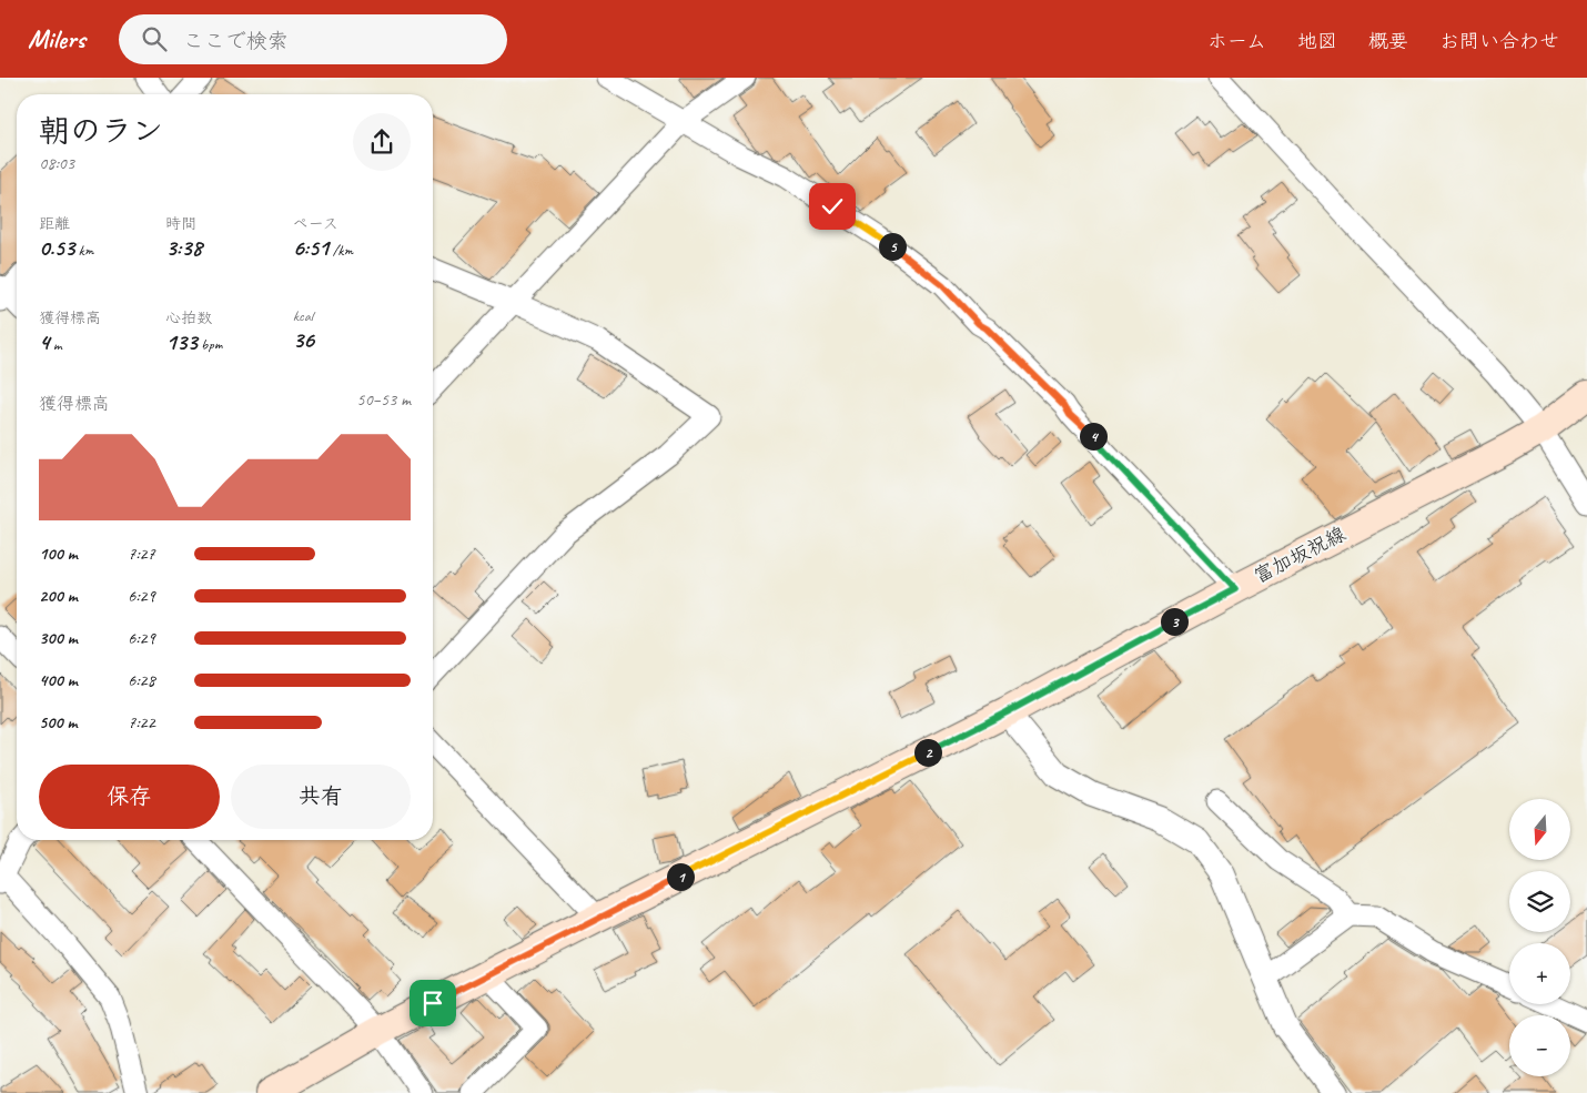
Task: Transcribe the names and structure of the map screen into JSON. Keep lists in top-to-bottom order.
{
  "streets": {
    "main road": ["富加坂祝線"]
  },
  "north": "bottom",
  "page": {
    "header": "Milers",
    "search": "ここで検索",
    "nav": [
      "ホーム",
      "地図",
      "概要",
      "お問い合わせ"
    ],
    "heading": ["朝のラン", "08:03"],
    "stats": [
      ["距離", "0.53 km"],
      ["時間", "3:38"],
      ["ペース", "6:51 /km"],
      ["獲得標高", "4 m"],
      ["心拍数", "133 bpm"],
      ["kcal", "36"]
    ],
    "pins": [
      "5",
      "4",
      "3",
      "2",
      "1"
    ],
    "chart": ["獲得標高", "50–53 m"],
    "list": [
      {
        "name": "100 m",
        "note": "7:27"
      },
      {
        "name": "200 m",
        "note": "6:29"
      },
      {
        "name": "300 m",
        "note": "6:29"
      },
      {
        "name": "400 m",
        "note": "6:28"
      },
      {
        "name": "500 m",
        "note": "7:22"
      }
    ],
    "buttons": ["保存", "共有"],
    "map_buttons": ["+", "−"]
  }
}
